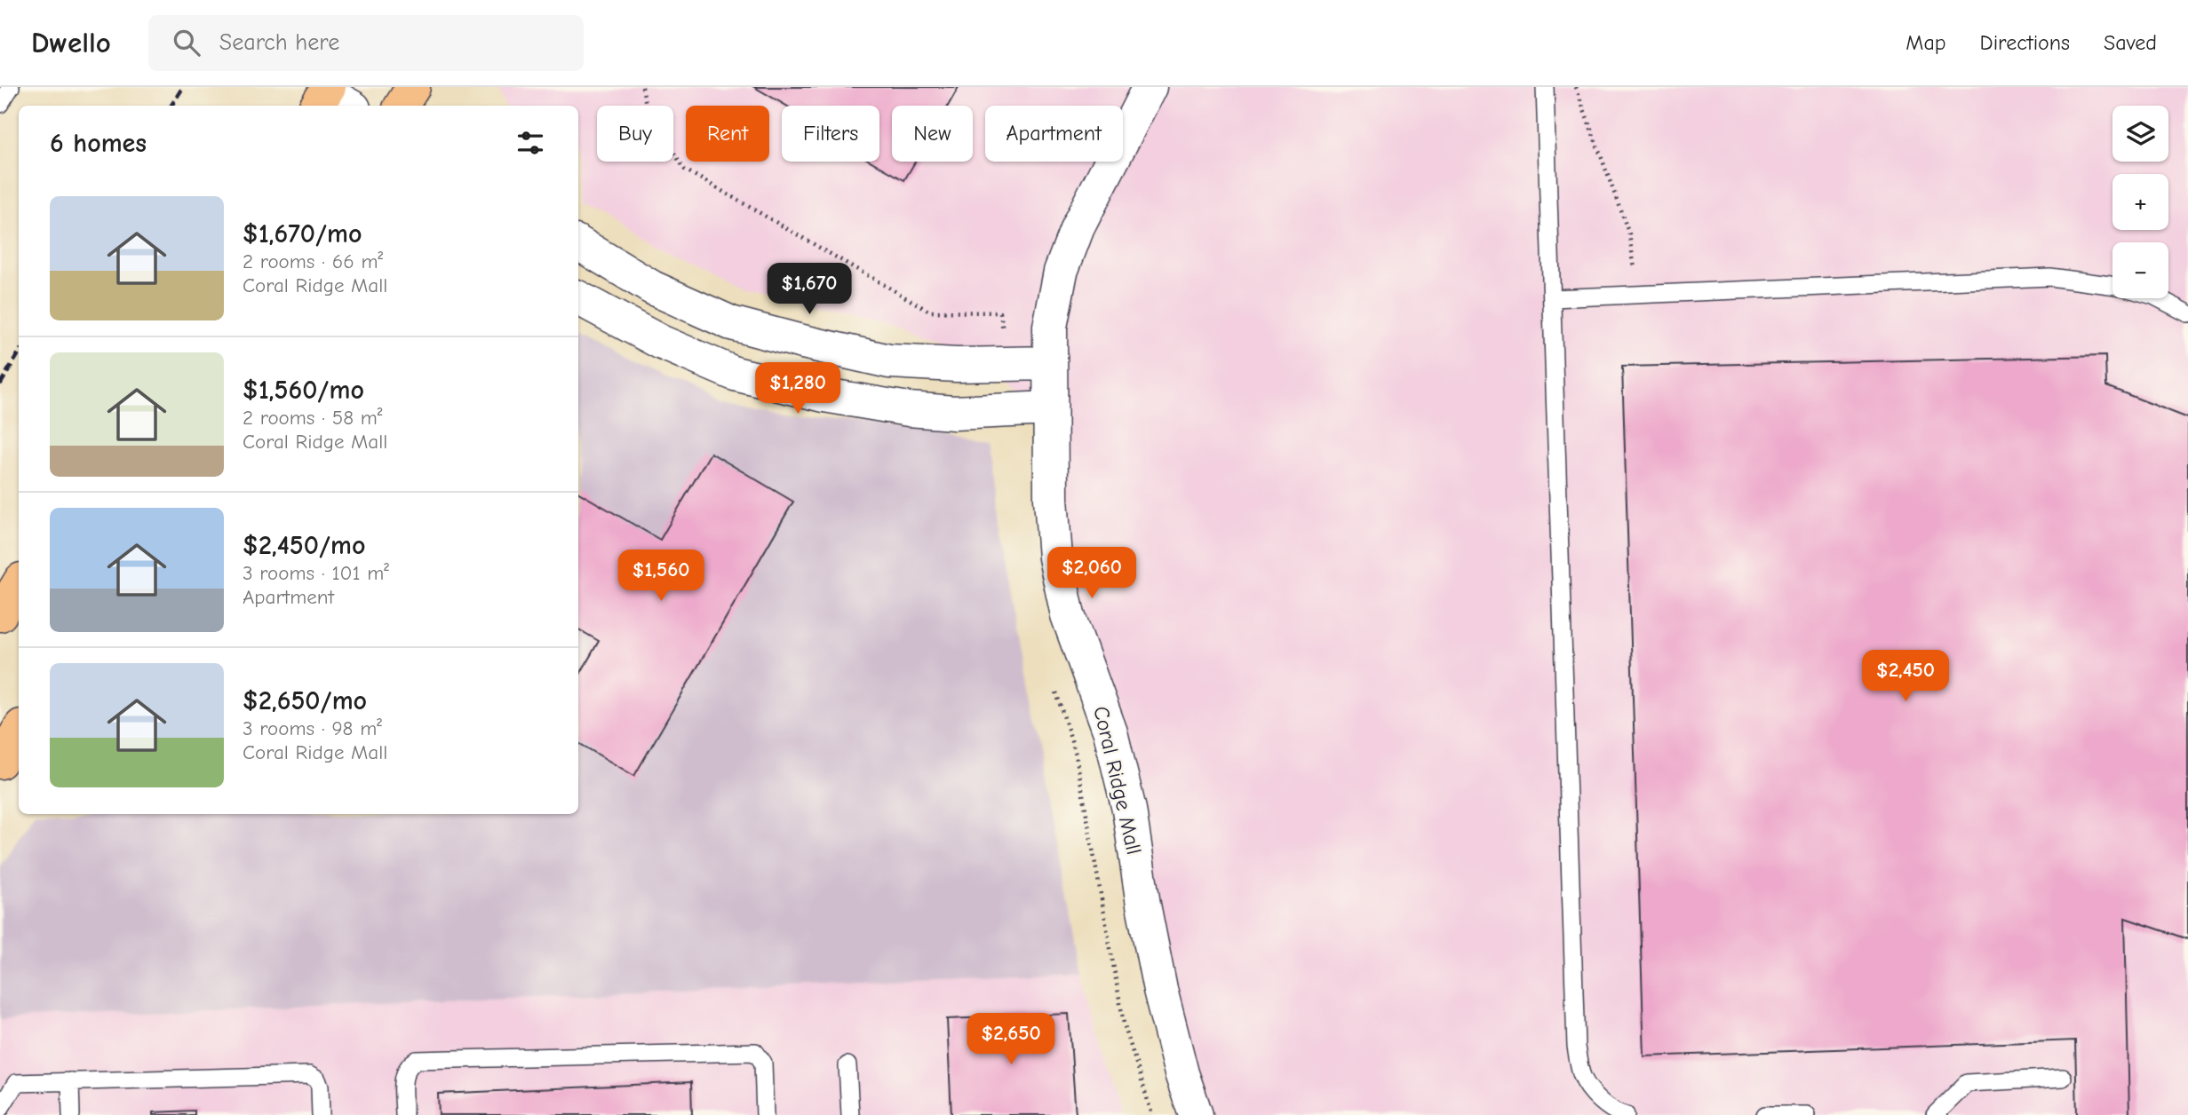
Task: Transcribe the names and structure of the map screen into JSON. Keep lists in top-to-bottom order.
{
  "streets": {
    "street": ["Coral Ridge Mall"]
  },
  "page": {
    "header": "Dwello",
    "search": "Search here",
    "nav": ["Map", "Directions", "Saved"],
    "map_buttons": ["+", "−"],
    "chip": [
      "Buy",
      "Rent",
      "Filters",
      "New",
      "Apartment"
    ],
    "heading": "6 homes",
    "list": [
      {
        "name": "$1,670/mo",
        "note": "2 rooms · 66 m² · Coral Ridge Mall"
      },
      {
        "name": "$1,560/mo",
        "note": "2 rooms · 58 m² · Coral Ridge Mall"
      },
      {
        "name": "$2,450/mo",
        "note": "3 rooms · 101 m² · Apartment"
      },
      {
        "name": "$2,650/mo",
        "note": "3 rooms · 98 m² · Coral Ridge Mall"
      }
    ],
    "price": [
      "$1,670",
      "$1,280",
      "$2,060",
      "$1,560",
      "$2,450",
      "$2,650"
    ]
  }
}
